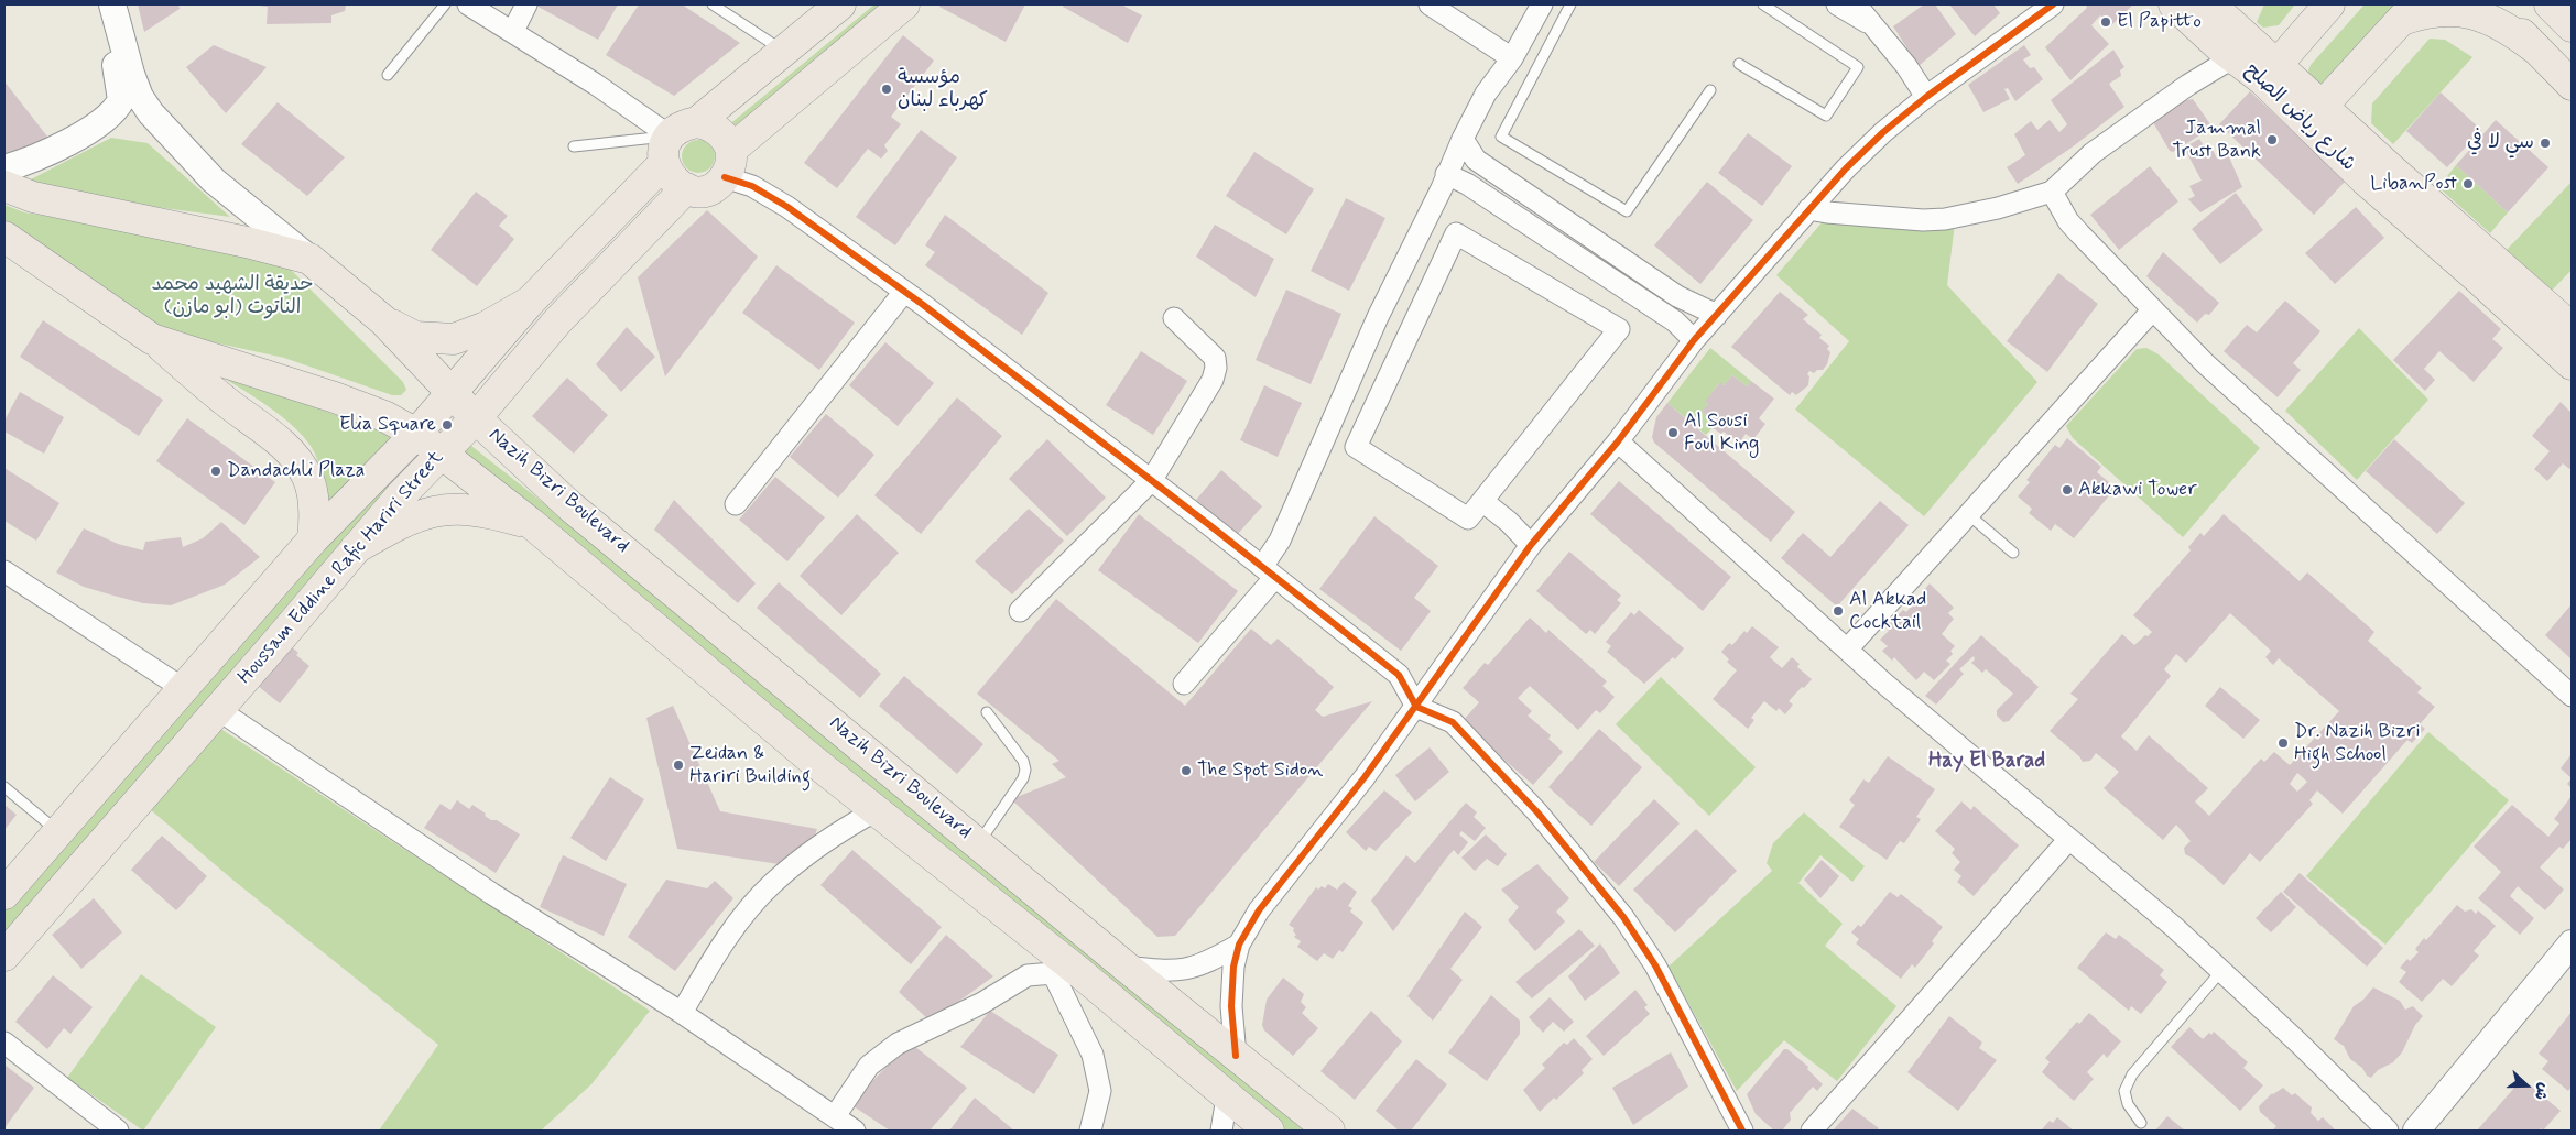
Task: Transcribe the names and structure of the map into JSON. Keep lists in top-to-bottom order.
{
  "streets": {
    "main road": ["شارع رياض الصلح", "Nazih Bizri Boulevard", "Houssam Eddine Rafic Hariri Street"]
  },
  "crossings": [
    ["Nazih Bizri Boulevard", "Houssam Eddine Rafic Hariri Street"]
  ],
  "districts": ["Hay El Barad"],
  "parks": ["حديقة الشهيد محمد الناتوت (ابو مازن)"],
  "places": [
    "El Papitto",
    "مؤسسة كهرباء لبنان",
    "Jammal Trust Bank",
    "سي لا في",
    "LibanPost",
    "Elia Square",
    "Al Sousi Foul King",
    "Dandachli Plaza",
    "Akkawi Tower",
    "Al Akkad Cocktail",
    "Dr. Nazih Bizri High School",
    "Zeidan & Hariri Building",
    "The Spot Sidon"
  ],
  "north": "right"
}
